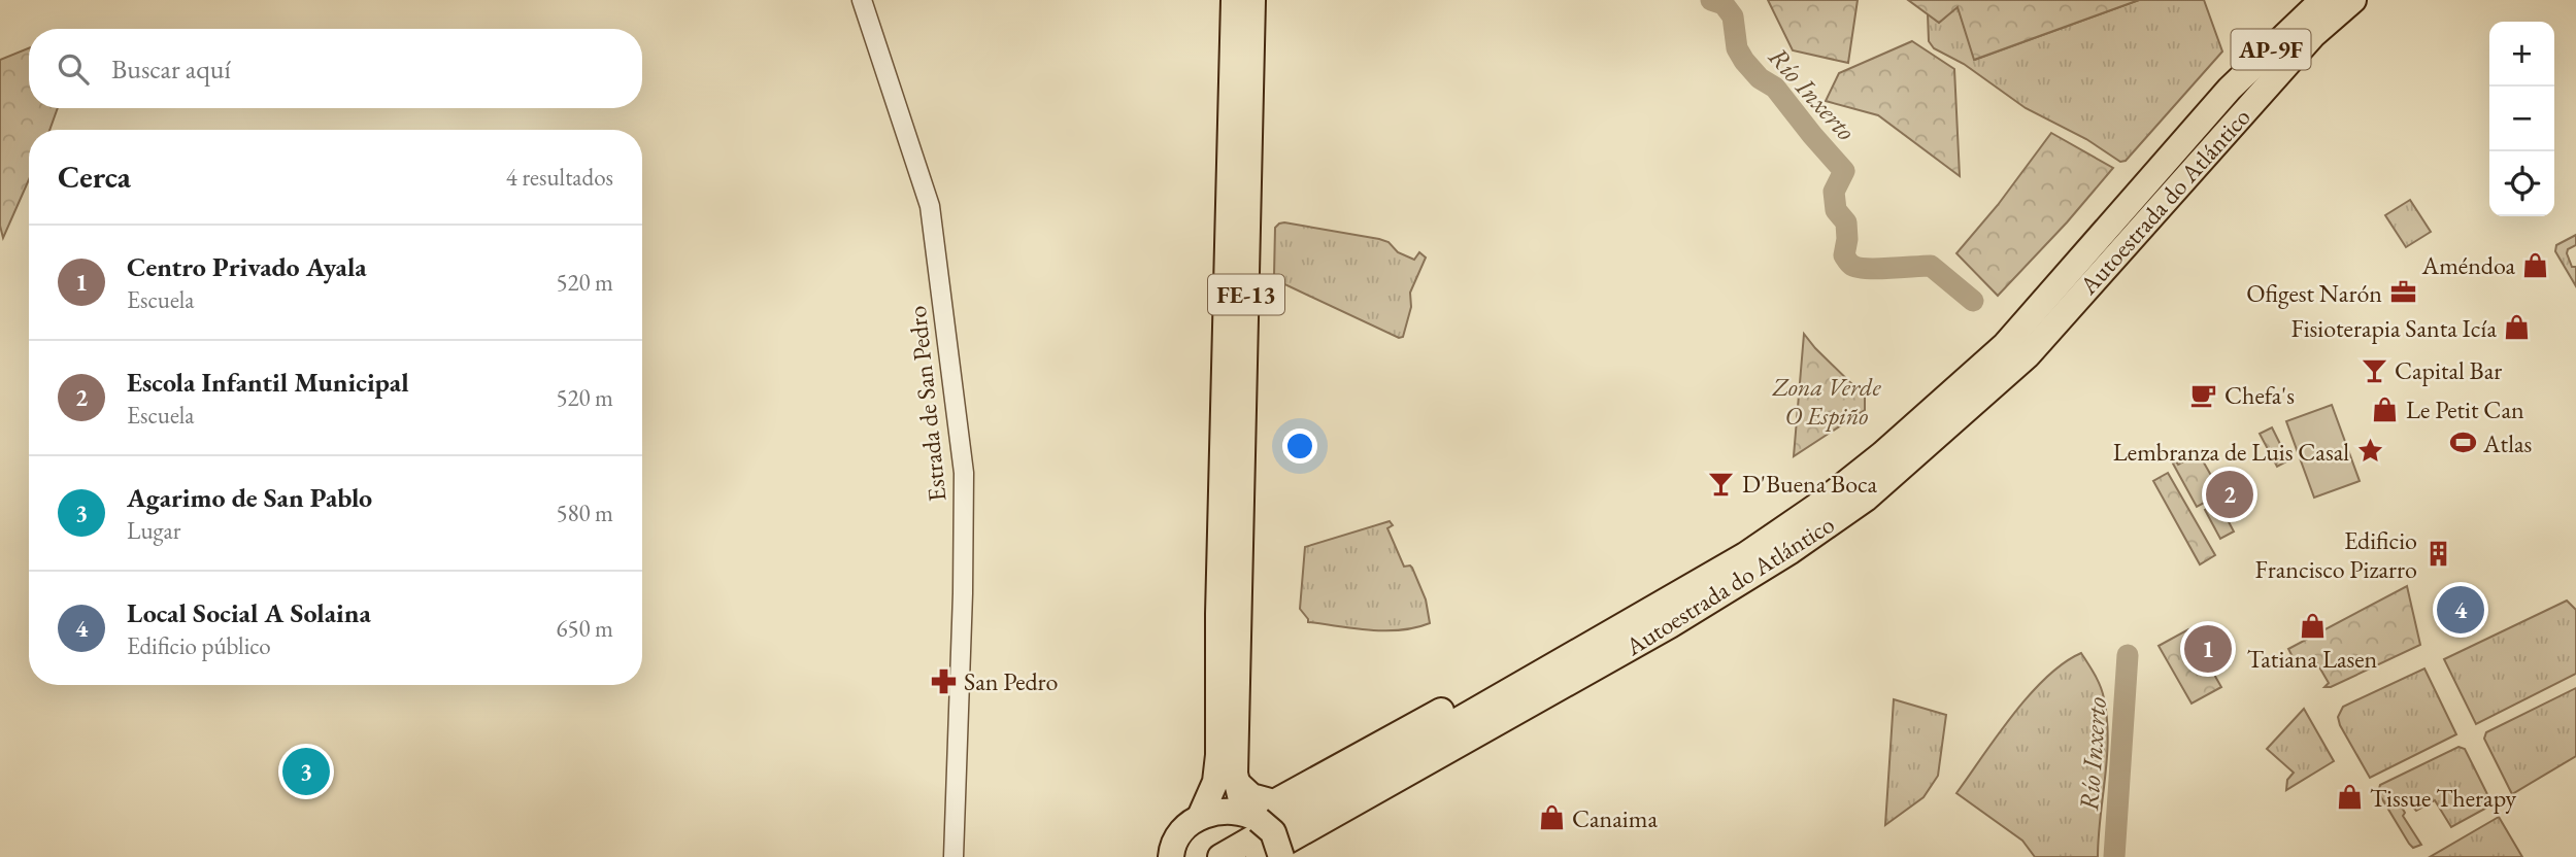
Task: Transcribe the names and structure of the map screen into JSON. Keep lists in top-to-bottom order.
{
  "streets": {
    "highway": ["AP-9F", "Autoestrada do Atlántico", "FE-13"],
    "street": ["Estrada de San Pedro"]
  },
  "crossings": [
    ["AP-9F", "Autoestrada do Atlántico"],
    ["AP-9F", "FE-13"],
    ["Autoestrada do Atlántico", "FE-13"]
  ],
  "water": ["Río Inxerto"],
  "parks": ["Zona Verde O Espiño"],
  "places": {
    "shop": [
      "Améndoa",
      "Fisioterapia Santa Icía",
      "Le Petit Can",
      "Tatiana Lasen",
      "Tissue Therapy",
      "Canaima"
    ],
    "office": ["Ofigest Narón"],
    "bar": ["Capital Bar", "D'Buena Boca"],
    "cafe": ["Chefa's"],
    "sports": ["Atlas"],
    "place": ["Lembranza de Luis Casal"],
    "building": ["Edificio Francisco Pizarro"],
    "pharmacy": ["San Pedro"]
  },
  "page": {
    "map_buttons": ["+", "−"],
    "search": "Buscar aquí",
    "heading": ["Cerca", "4 resultados"],
    "list": [
      {
        "mark": "1",
        "name": "Centro Privado Ayala",
        "note": "Escuela",
        "value": "520 m"
      },
      {
        "mark": "2",
        "name": "Escola Infantil Municipal",
        "note": "Escuela",
        "value": "520 m"
      },
      {
        "mark": "3",
        "name": "Agarimo de San Pablo",
        "note": "Lugar",
        "value": "580 m"
      },
      {
        "mark": "4",
        "name": "Local Social A Solaina",
        "note": "Edificio público",
        "value": "650 m"
      }
    ],
    "pins": [
      "2",
      "4",
      "1",
      "3"
    ]
  }
}
